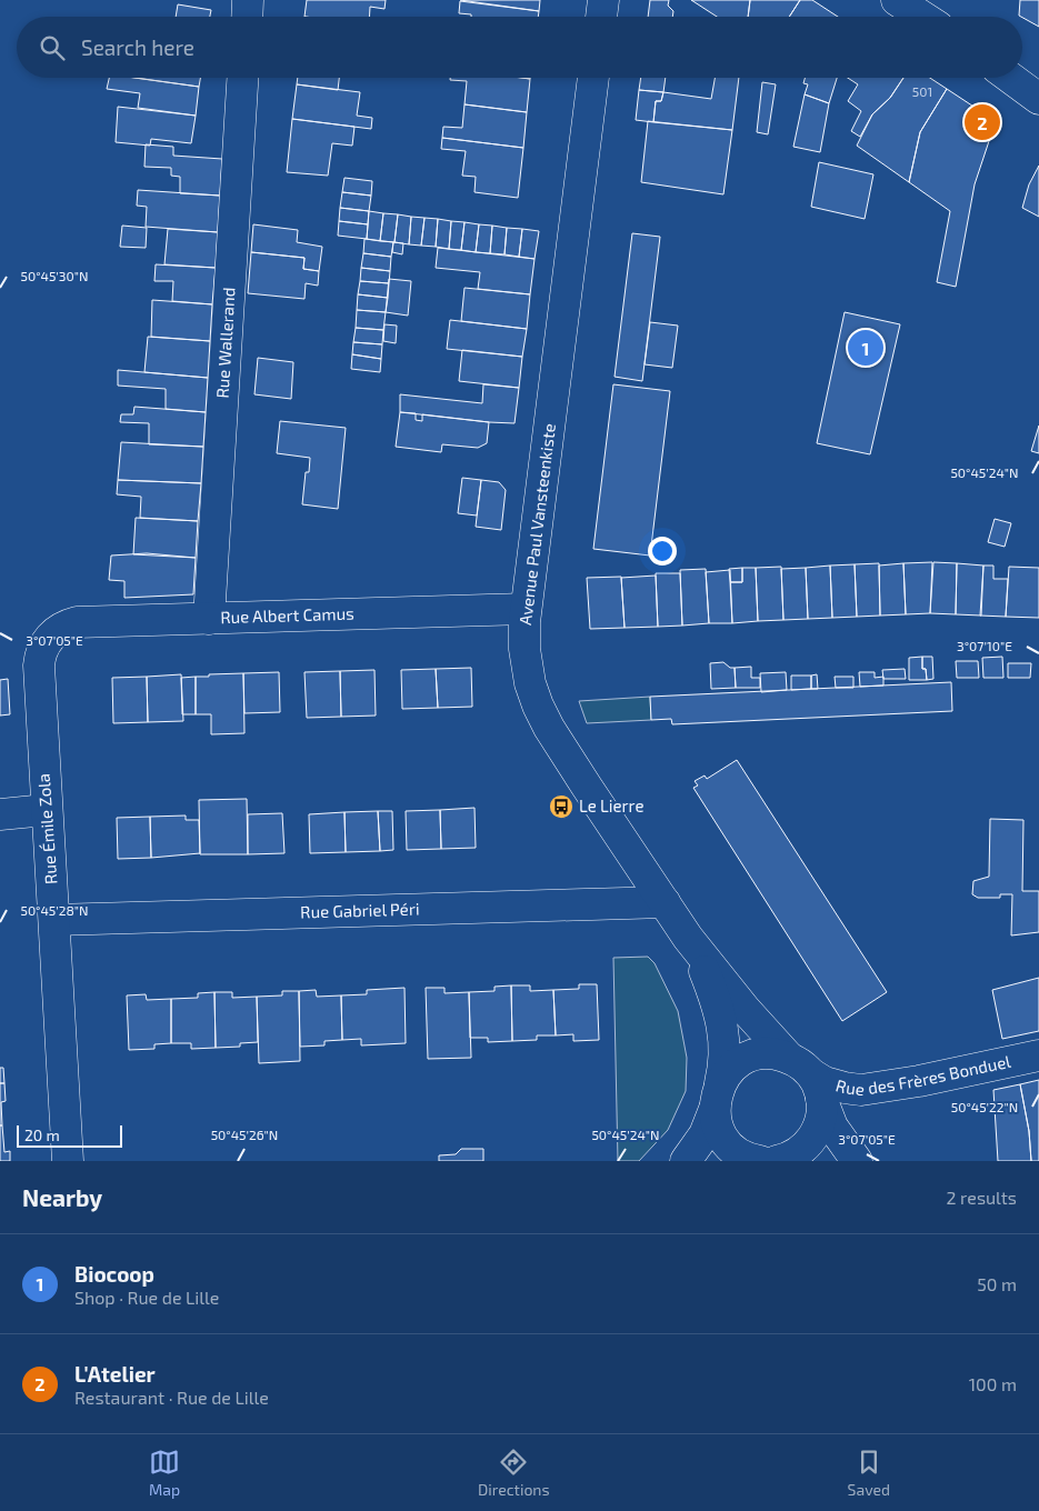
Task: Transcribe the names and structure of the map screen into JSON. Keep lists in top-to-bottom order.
{
  "streets": {
    "street": [
      "Rue Wallerand",
      "Avenue Paul Vansteenkiste",
      "Rue Albert Camus",
      "Rue Émile Zola",
      "Rue Gabriel Péri",
      "Rue des Frères Bonduel"
    ]
  },
  "crossings": [
    ["Rue Wallerand", "Rue Albert Camus"],
    ["Avenue Paul Vansteenkiste", "Rue Albert Camus"],
    ["Avenue Paul Vansteenkiste", "Rue Gabriel Péri"],
    ["Avenue Paul Vansteenkiste", "Rue des Frères Bonduel"],
    ["Rue Albert Camus", "Rue Émile Zola"],
    ["Rue Émile Zola", "Rue Gabriel Péri"]
  ],
  "places": {
    "bus stop": ["Le Lierre"]
  },
  "house_numbers": ["501"],
  "scale_bar": "20 m",
  "page": {
    "search": "Search here",
    "pins": ["2", "1"],
    "scale": "20 m",
    "heading": ["Nearby", "2 results"],
    "list": [
      {
        "mark": "1",
        "name": "Biocoop",
        "note": "Shop · Rue de Lille",
        "value": "50 m"
      },
      {
        "mark": "2",
        "name": "L'Atelier",
        "note": "Restaurant · Rue de Lille",
        "value": "100 m"
      }
    ],
    "nav": ["Map", "Directions", "Saved"]
  },
  "coordinates": [
    "50°45'30\"N",
    "50°45'24\"N",
    "3°07'05\"E",
    "3°07'10\"E",
    "50°45'28\"N",
    "50°45'22\"N",
    "50°45'26\"N"
  ]
}
